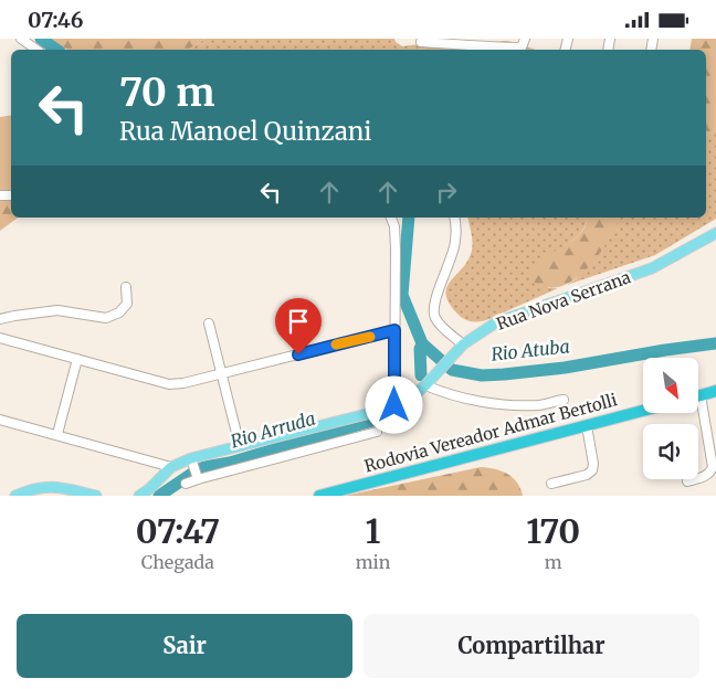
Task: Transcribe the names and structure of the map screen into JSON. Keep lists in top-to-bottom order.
{
  "streets": {
    "highway": ["Rodovia Vereador Admar Bertolli"],
    "main road": ["Rua Nova Serrana"]
  },
  "water": ["Rio Atuba", "Rio Arruda"],
  "north": "bottom right",
  "page": {
    "status": "07:46",
    "turn": ["70 m", "Rua Manoel Quinzani"],
    "eta": [
      "07:47",
      "Chegada",
      "1",
      "min",
      "170",
      "m"
    ],
    "buttons": ["Sair", "Compartilhar"]
  }
}
